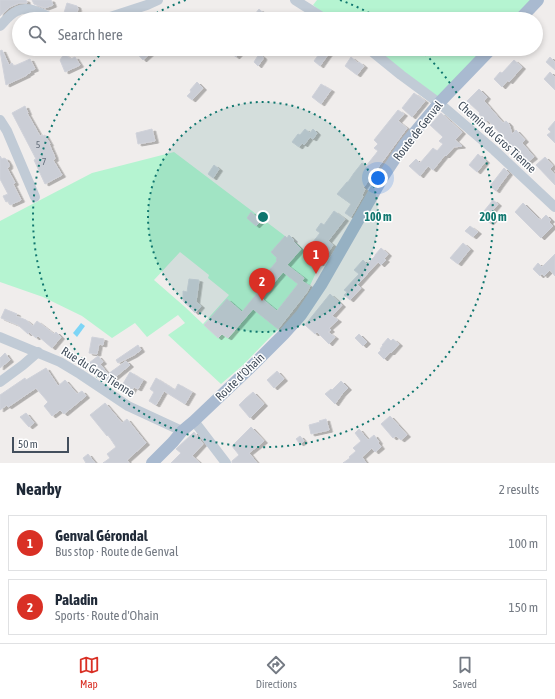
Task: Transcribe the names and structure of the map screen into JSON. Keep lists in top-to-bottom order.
{
  "streets": {
    "main road": ["Route de Genval", "Route d'Ohain"],
    "street": ["Chemin du Gros Tienne", "Rue du Gros Tienne"]
  },
  "crossings": [
    ["Route de Genval", "Chemin du Gros Tienne"],
    ["Route de Genval", "Route d'Ohain"],
    ["Rue du Gros Tienne", "Route d'Ohain"]
  ],
  "house_numbers": ["5", "7"],
  "scale_bar": "50 m",
  "page": {
    "search": "Search here",
    "pins": ["1", "2"],
    "scale": "50 m",
    "heading": ["Nearby", "2 results"],
    "list": [
      {
        "mark": "1",
        "name": "Genval Gérondal",
        "note": "Bus stop · Route de Genval",
        "value": "100 m"
      },
      {
        "mark": "2",
        "name": "Paladin",
        "note": "Sports · Route d'Ohain",
        "value": "150 m"
      }
    ],
    "nav": ["Map", "Directions", "Saved"]
  },
  "rings": ["100 m", "200 m"]
}
